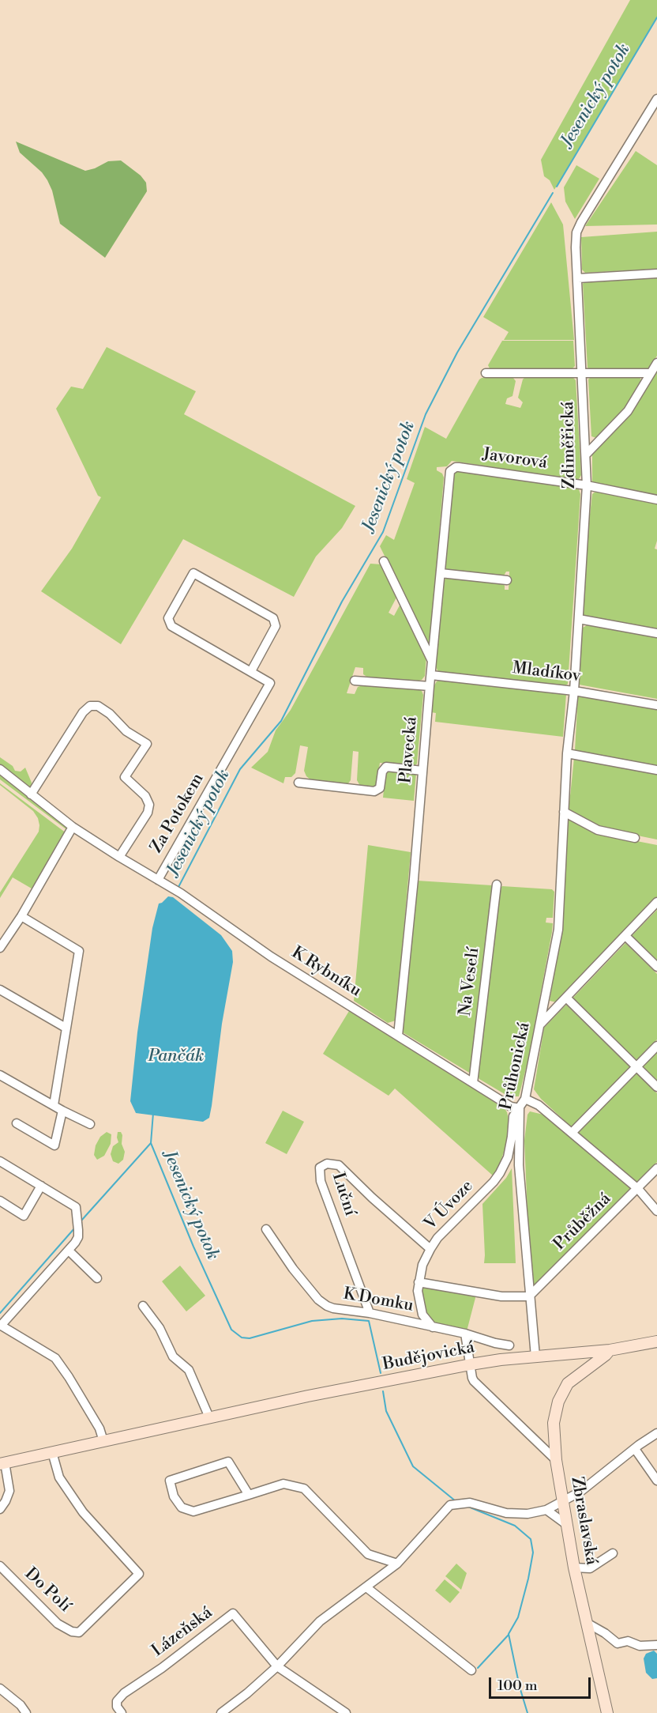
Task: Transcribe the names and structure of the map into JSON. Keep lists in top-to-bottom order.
{
  "streets": {
    "main road": ["Budějovická", "Zbraslavská"],
    "street": [
      "Zdiměřická",
      "Javorová",
      "Mladíkov",
      "Plavecká",
      "Za Potokem",
      "K Rybníku",
      "Na Veselí",
      "Průhonická",
      "Luční",
      "V Úvoze",
      "Průběžná",
      "K Domku",
      "Do Polí",
      "Lázeňská"
    ]
  },
  "crossings": [
    ["Zdiměřická", "Javorová"],
    ["Zdiměřická", "Mladíkov"],
    ["Zdiměřická", "Průhonická"],
    ["Javorová", "Plavecká"],
    ["Mladíkov", "Plavecká"],
    ["Plavecká", "K Rybníku"],
    ["Za Potokem", "K Rybníku"],
    ["K Rybníku", "Na Veselí"],
    ["K Rybníku", "Průhonická"],
    ["K Rybníku", "V Úvoze"],
    ["Průhonická", "V Úvoze"],
    ["Průhonická", "Průběžná"],
    ["Průhonická", "Budějovická"],
    ["Luční", "V Úvoze"],
    ["Luční", "K Domku"],
    ["V Úvoze", "K Domku"],
    ["Budějovická", "Zbraslavská"],
    ["Budějovická", "Do Polí"]
  ],
  "water": ["Jesenický potok", "Pančák"],
  "scale_bar": "100 m"
}
